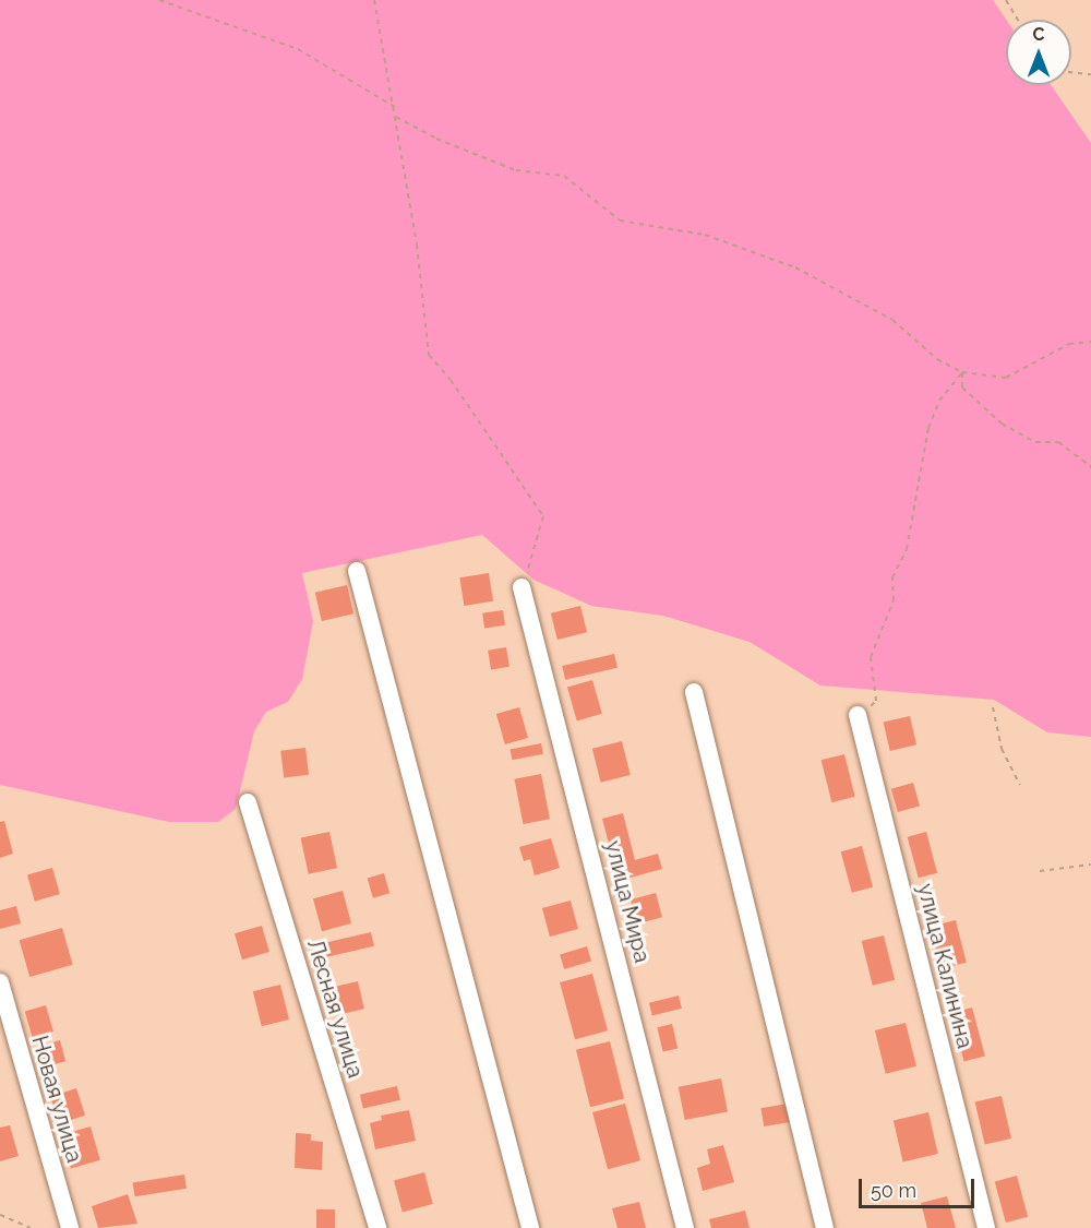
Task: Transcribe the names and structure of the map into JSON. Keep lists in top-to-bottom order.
{
  "streets": {
    "street": [
      "улица Мира",
      "улица Калинина",
      "Лесная улица",
      "Новая улица"
    ]
  },
  "scale_bar": "50 m",
  "north": "top"
}
